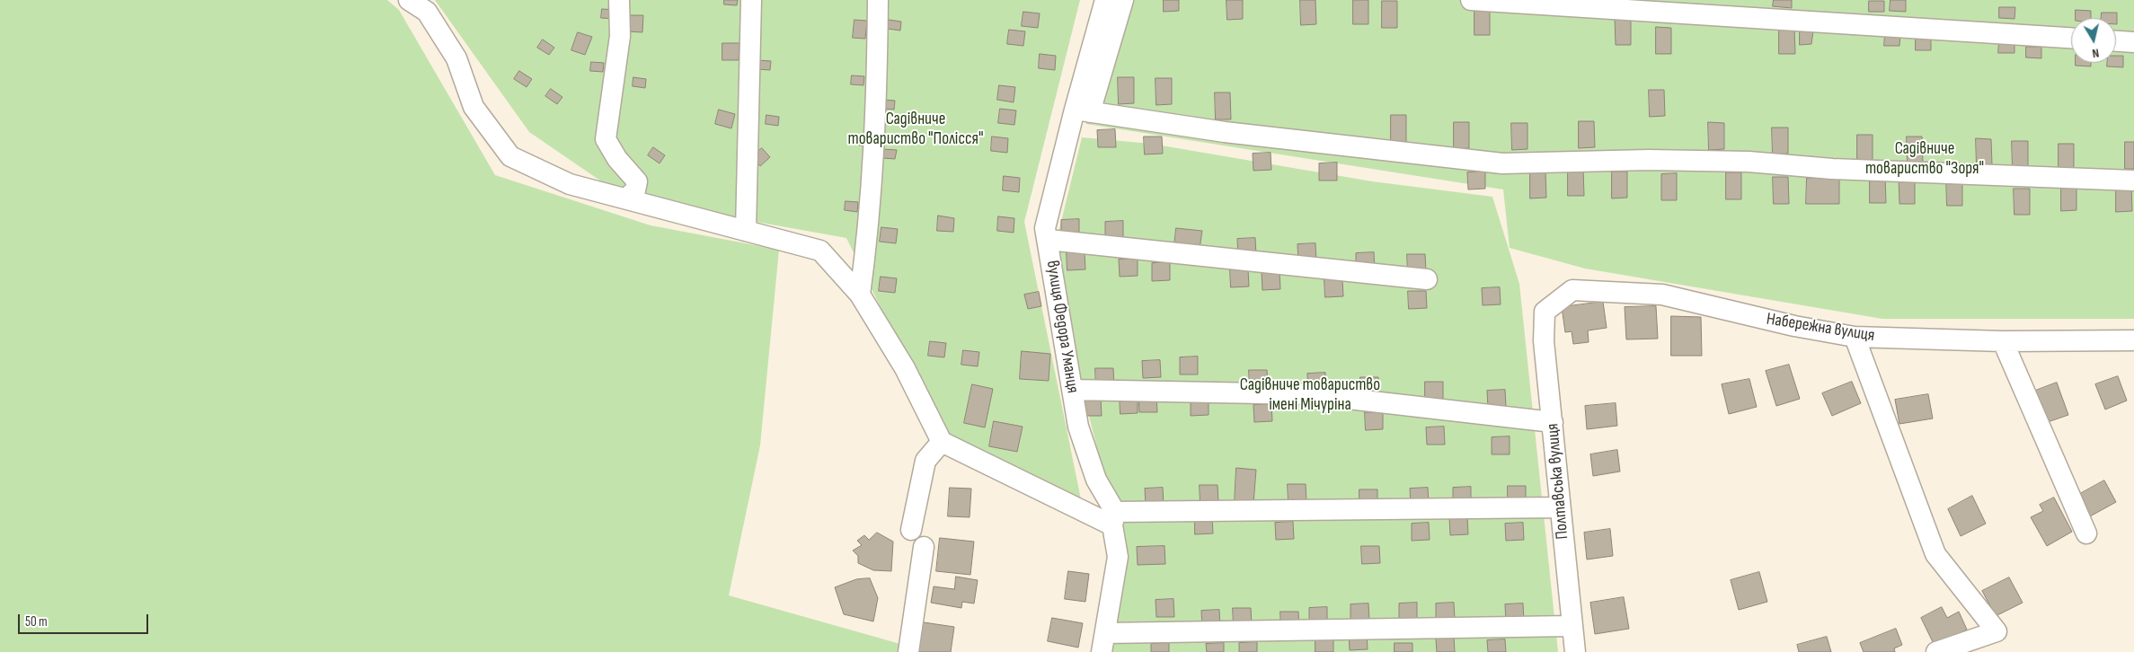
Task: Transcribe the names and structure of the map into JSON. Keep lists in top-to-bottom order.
{
  "streets": {
    "street": ["вулиця Федора Уманця", "Набережна вулиця", "Полтавська вулиця"]
  },
  "crossings": [
    ["Набережна вулиця", "Полтавська вулиця"]
  ],
  "parks": ["Садівниче товариство \"Полісся\"", "Садівниче товариство \"Зоря\"", "Садівниче товариство імені Мічуріна"],
  "scale_bar": "50 m",
  "north": "bottom"
}
